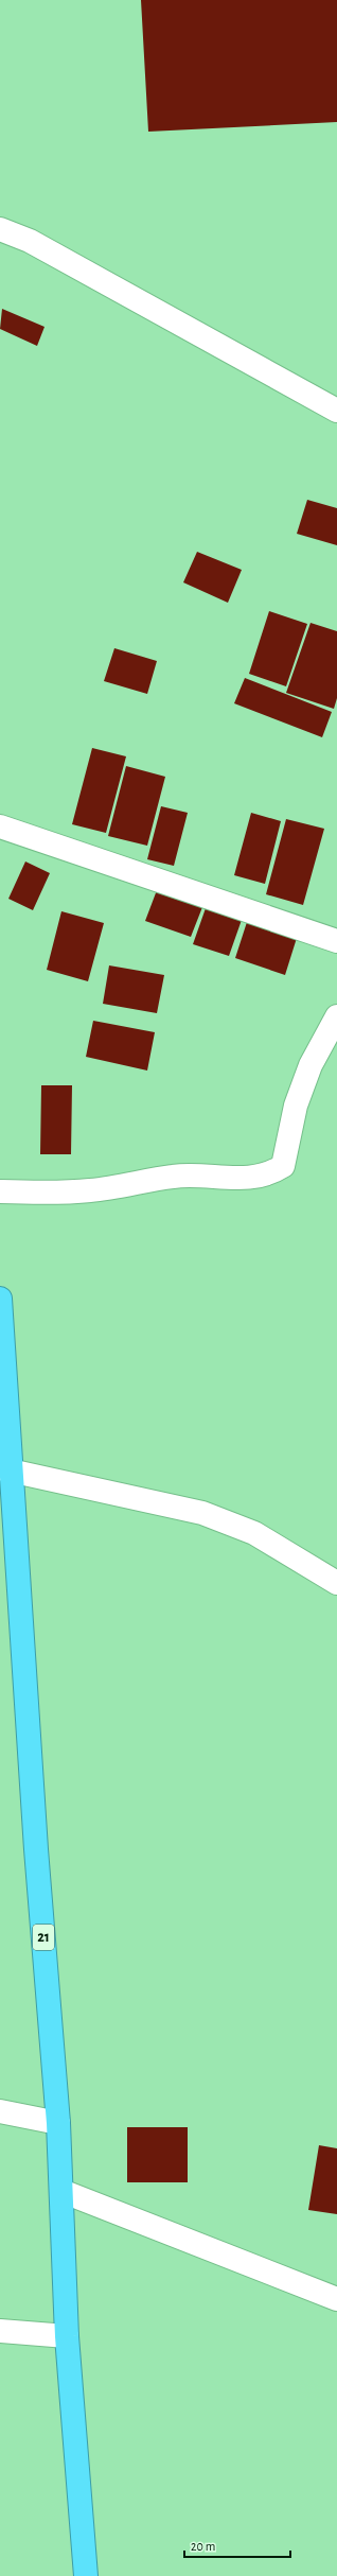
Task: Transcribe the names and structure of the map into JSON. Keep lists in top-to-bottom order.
{
  "streets": {
    "highway": ["21"]
  },
  "scale_bar": "20 m"
}
